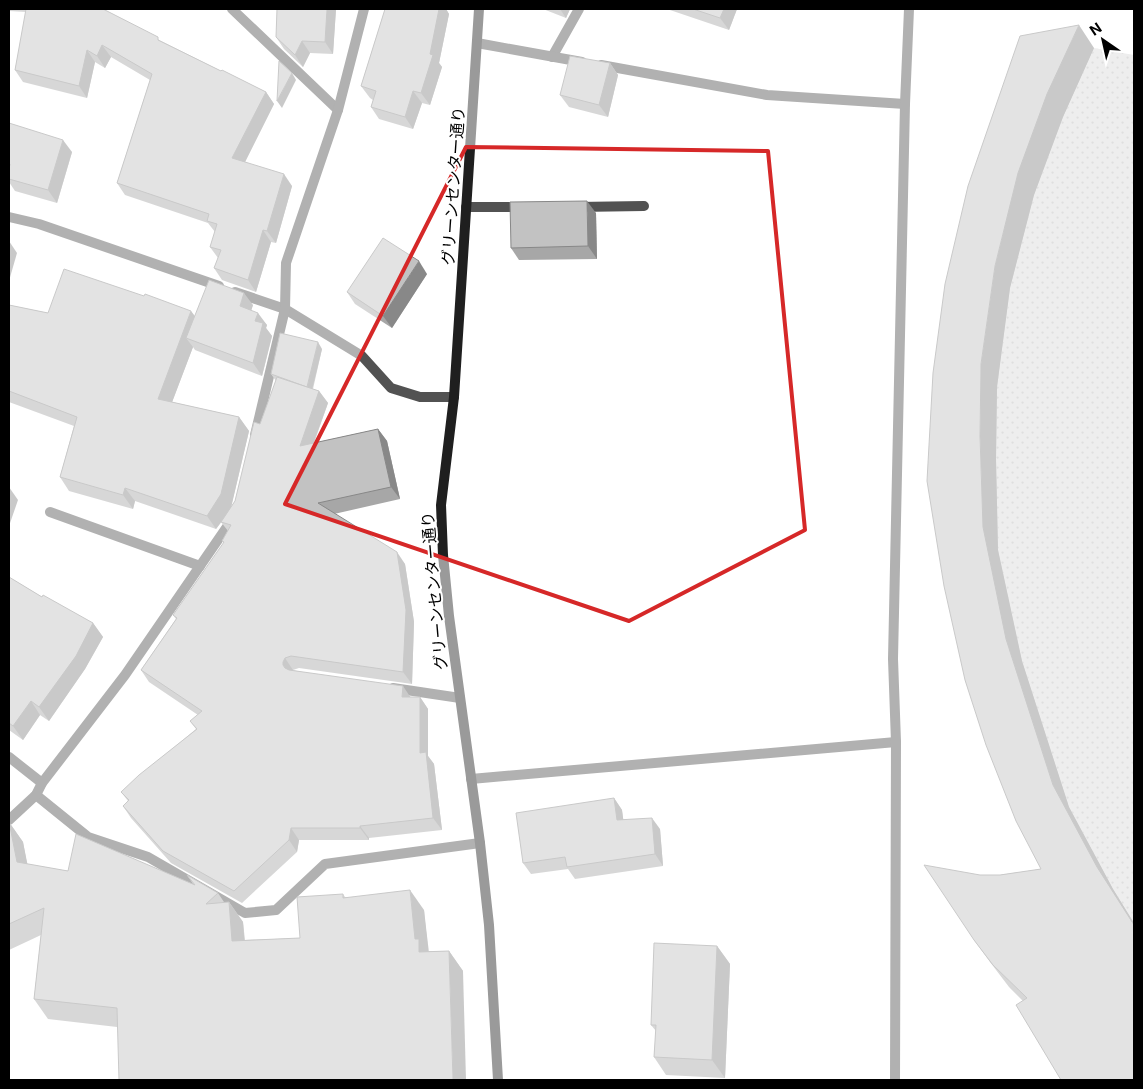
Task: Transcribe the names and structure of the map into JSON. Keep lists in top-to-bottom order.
{
  "streets": {
    "main road": ["グリーンセンター通り"]
  },
  "north": "top left"
}
